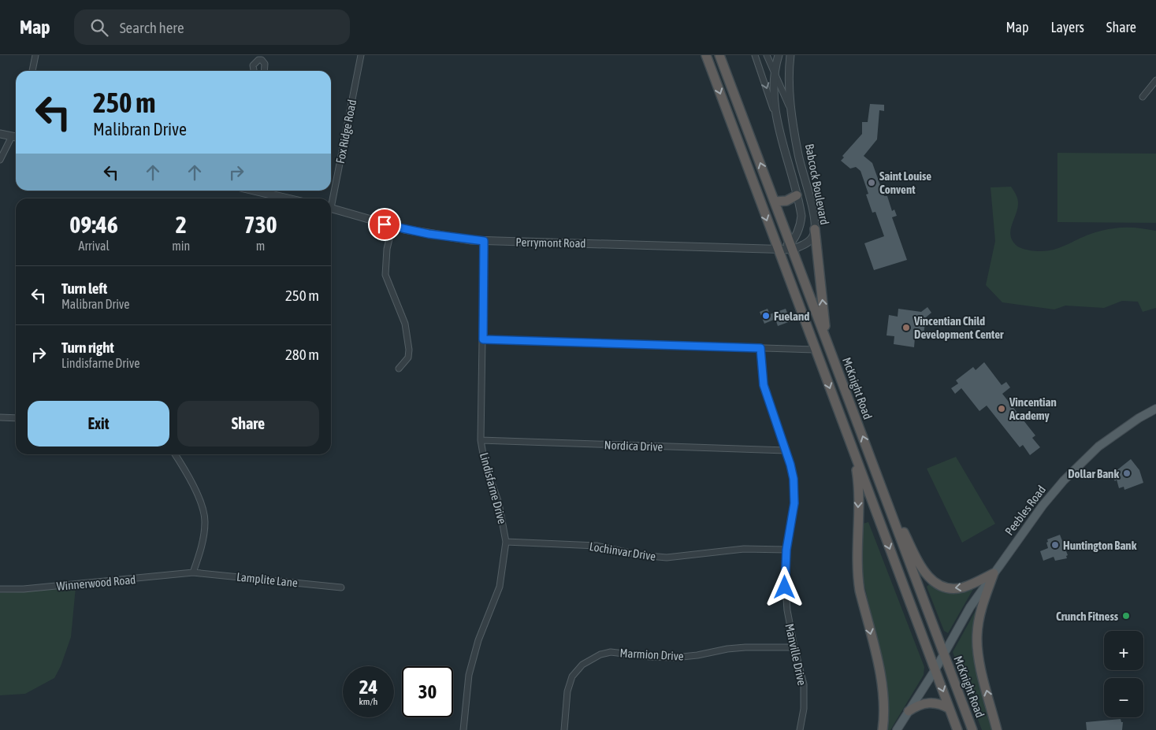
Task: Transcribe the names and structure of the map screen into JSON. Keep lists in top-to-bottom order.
{
  "streets": {
    "highway": ["McKnight Road"],
    "main road": ["Peebles Road"],
    "street": [
      "Fox Ridge Road",
      "Babcock Boulevard",
      "Perrymont Road",
      "Nordica Drive",
      "Lindisfarne Drive",
      "Lochinvar Drive",
      "Lamplite Lane",
      "Winnerwood Road",
      "Marmion Drive",
      "Manville Drive"
    ]
  },
  "crossings": [
    ["Babcock Boulevard", "McKnight Road"],
    ["Perrymont Road", "Lindisfarne Drive"],
    ["McKnight Road", "Peebles Road"],
    ["Nordica Drive", "Lindisfarne Drive"],
    ["Nordica Drive", "Manville Drive"],
    ["Lindisfarne Drive", "Lochinvar Drive"],
    ["Lochinvar Drive", "Manville Drive"],
    ["Lamplite Lane", "Winnerwood Road"],
    ["Marmion Drive", "Manville Drive"]
  ],
  "places": [
    "Saint Louise Convent",
    "Fueland",
    "Vincentian Child Development Center",
    "Vincentian Academy",
    "Dollar Bank",
    "Huntington Bank",
    "Crunch Fitness"
  ],
  "page": {
    "header": "Map",
    "search": "Search here",
    "nav": ["Map", "Layers", "Share"],
    "turn": ["250 m", "Malibran Drive"],
    "eta": [
      "09:46",
      "Arrival",
      "2",
      "min",
      "730",
      "m"
    ],
    "list": [
      {
        "name": "Turn left",
        "note": "Malibran Drive",
        "value": "250 m"
      },
      {
        "name": "Turn right",
        "note": "Lindisfarne Drive",
        "value": "280 m"
      }
    ],
    "buttons": ["Exit", "Share"],
    "map_buttons": ["+", "−"],
    "speed": "24 km/h",
    "limit": "30"
  }
}
